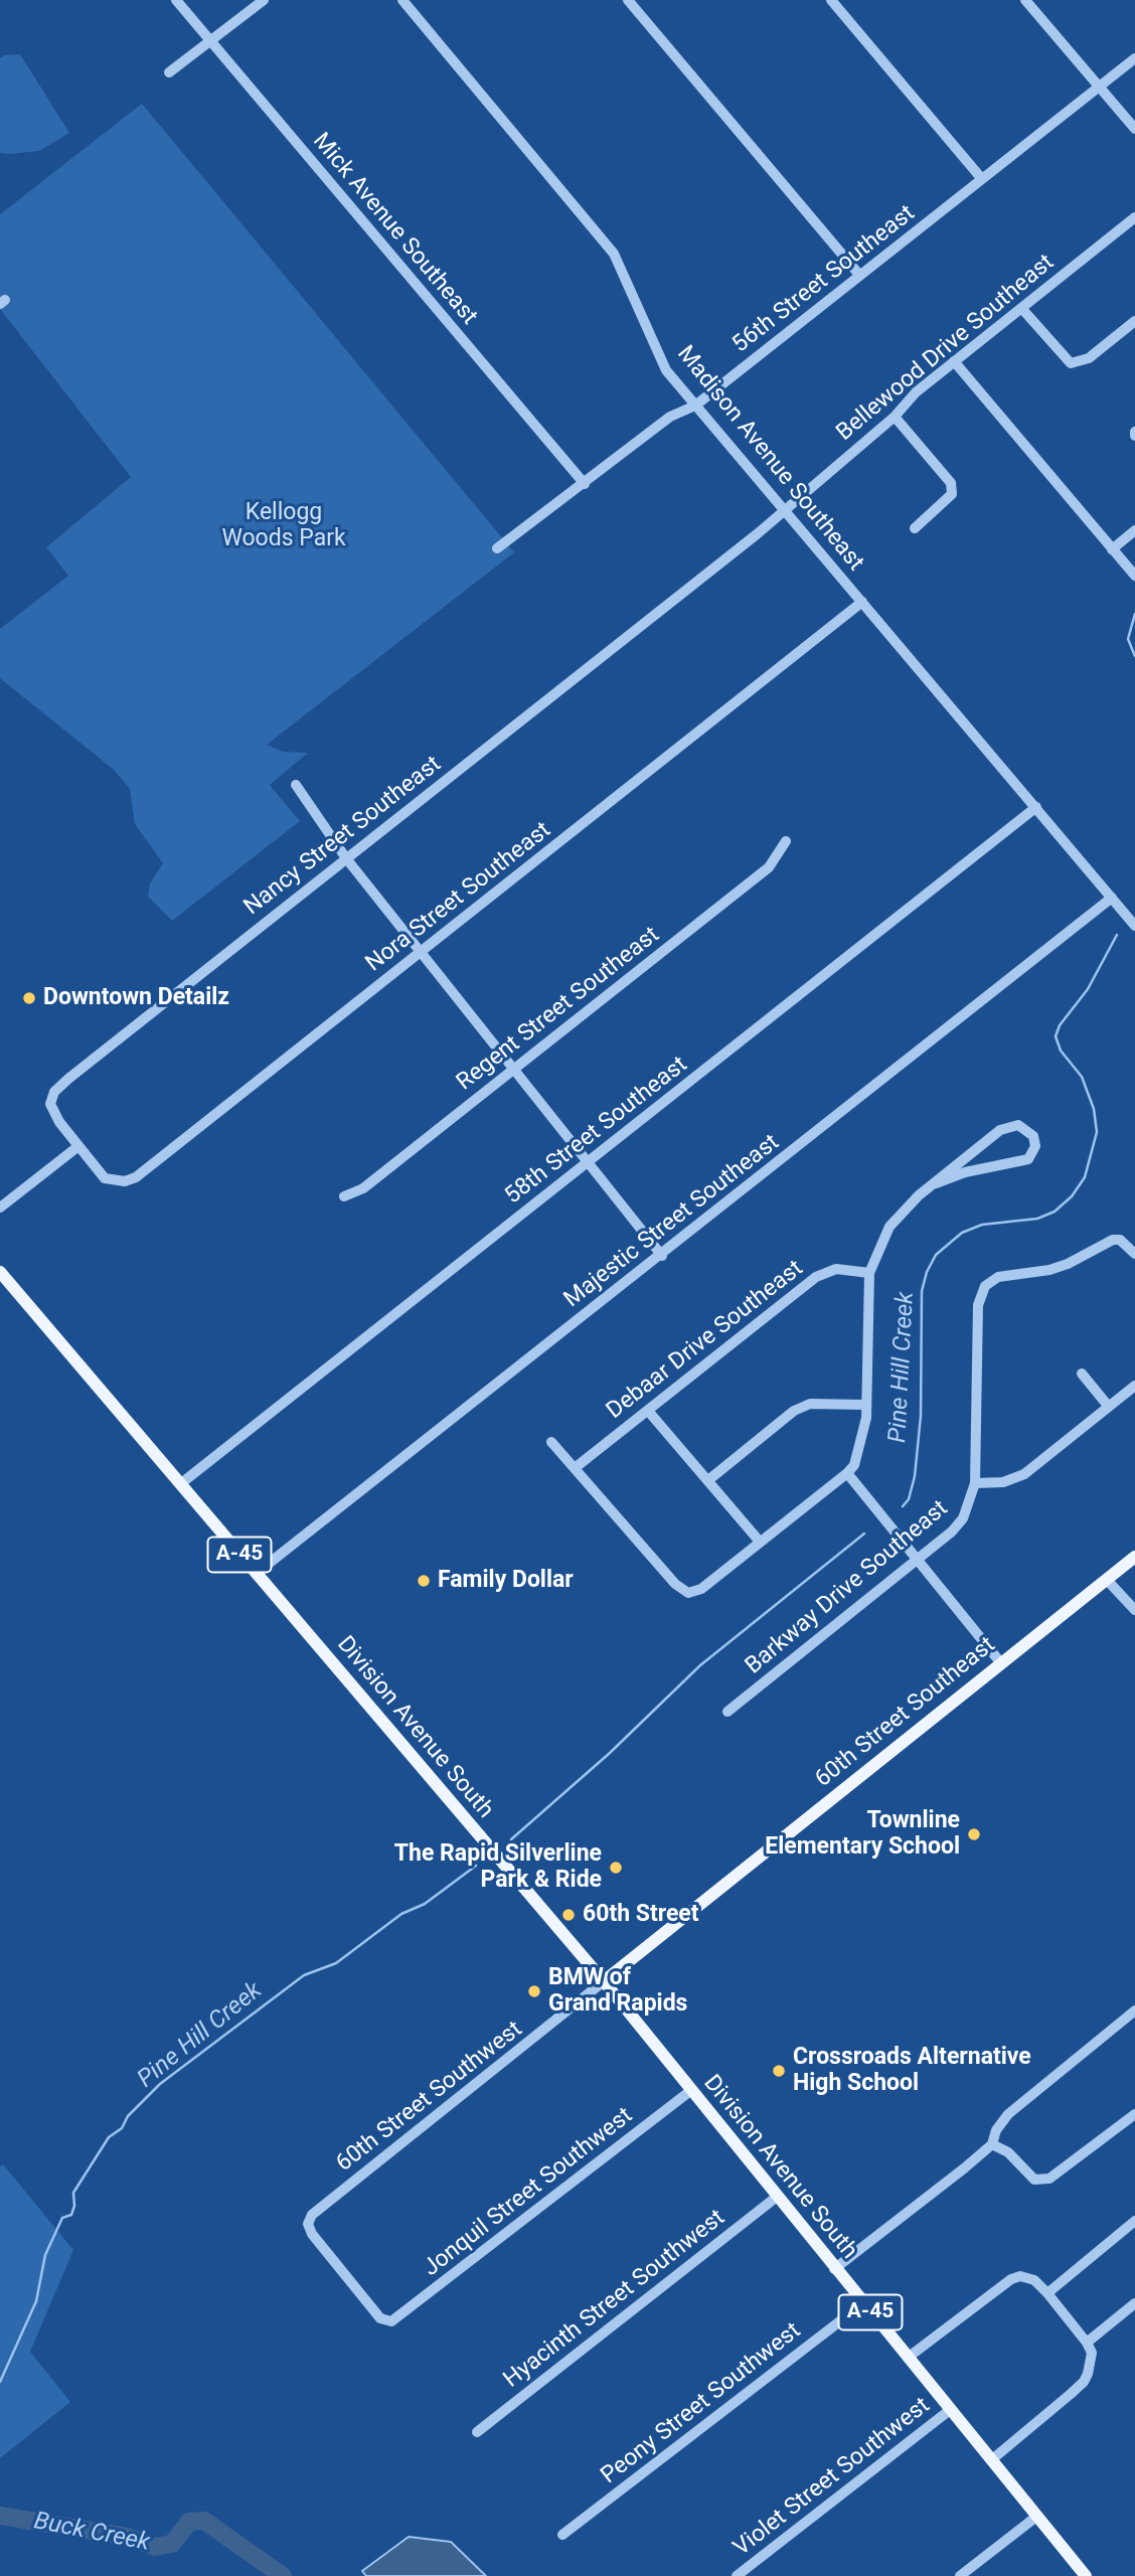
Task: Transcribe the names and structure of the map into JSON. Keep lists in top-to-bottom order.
{
  "streets": {
    "main road": ["A-45", "60th Street Southeast", "Division Avenue South"],
    "street": [
      "Mick Avenue Southeast",
      "56th Street Southeast",
      "Bellewood Drive Southeast",
      "Madison Avenue Southeast",
      "Nancy Street Southeast",
      "Nora Street Southeast",
      "Regent Street Southeast",
      "58th Street Southeast",
      "Majestic Street Southeast",
      "Debaar Drive Southeast",
      "Barkway Drive Southeast",
      "60th Street Southwest",
      "Jonquil Street Southwest",
      "Hyacinth Street Southwest",
      "Peony Street Southwest",
      "Violet Street Southwest"
    ]
  },
  "crossings": [
    ["Mick Avenue Southeast", "56th Street Southeast"],
    ["56th Street Southeast", "Madison Avenue Southeast"],
    ["Bellewood Drive Southeast", "Madison Avenue Southeast"],
    ["Bellewood Drive Southeast", "Nancy Street Southeast"],
    ["Madison Avenue Southeast", "Nancy Street Southeast"],
    ["Madison Avenue Southeast", "Nora Street Southeast"],
    ["Madison Avenue Southeast", "58th Street Southeast"],
    ["Madison Avenue Southeast", "Majestic Street Southeast"],
    ["Nancy Street Southeast", "Nora Street Southeast"],
    ["58th Street Southeast", "Division Avenue South"],
    ["Majestic Street Southeast", "Division Avenue South"],
    ["60th Street Southeast", "Division Avenue South"],
    ["60th Street Southeast", "60th Street Southwest"],
    ["Division Avenue South", "60th Street Southwest"],
    ["Division Avenue South", "Jonquil Street Southwest"],
    ["Division Avenue South", "Hyacinth Street Southwest"],
    ["Division Avenue South", "Peony Street Southwest"],
    ["Division Avenue South", "Violet Street Southwest"],
    ["60th Street Southwest", "Jonquil Street Southwest"]
  ],
  "water": ["Pine Hill Creek", "Buck Creek"],
  "parks": ["Kellogg Woods Park"],
  "places": [
    "Downtown Detailz",
    "Family Dollar",
    "Townline Elementary School",
    "The Rapid Silverline Park & Ride",
    "60th Street",
    "BMW of Grand Rapids",
    "Crossroads Alternative High School"
  ]
}
